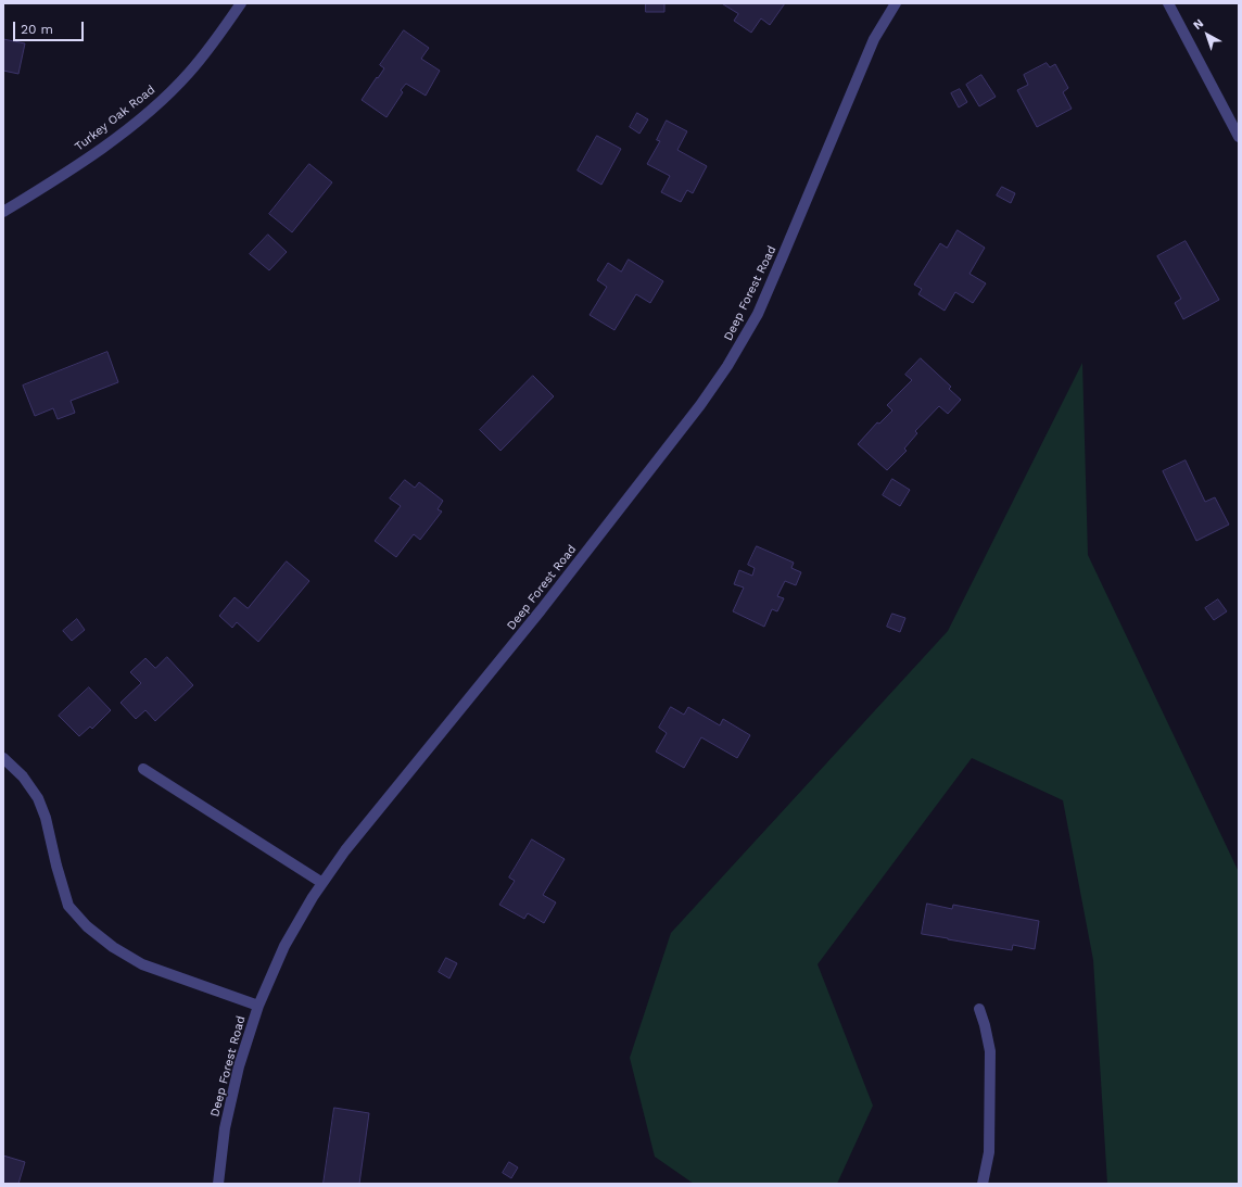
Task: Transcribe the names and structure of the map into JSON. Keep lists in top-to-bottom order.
{
  "streets": {
    "street": ["Turkey Oak Road", "Deep Forest Road"]
  },
  "scale_bar": "20 m",
  "north": "top left"
}
